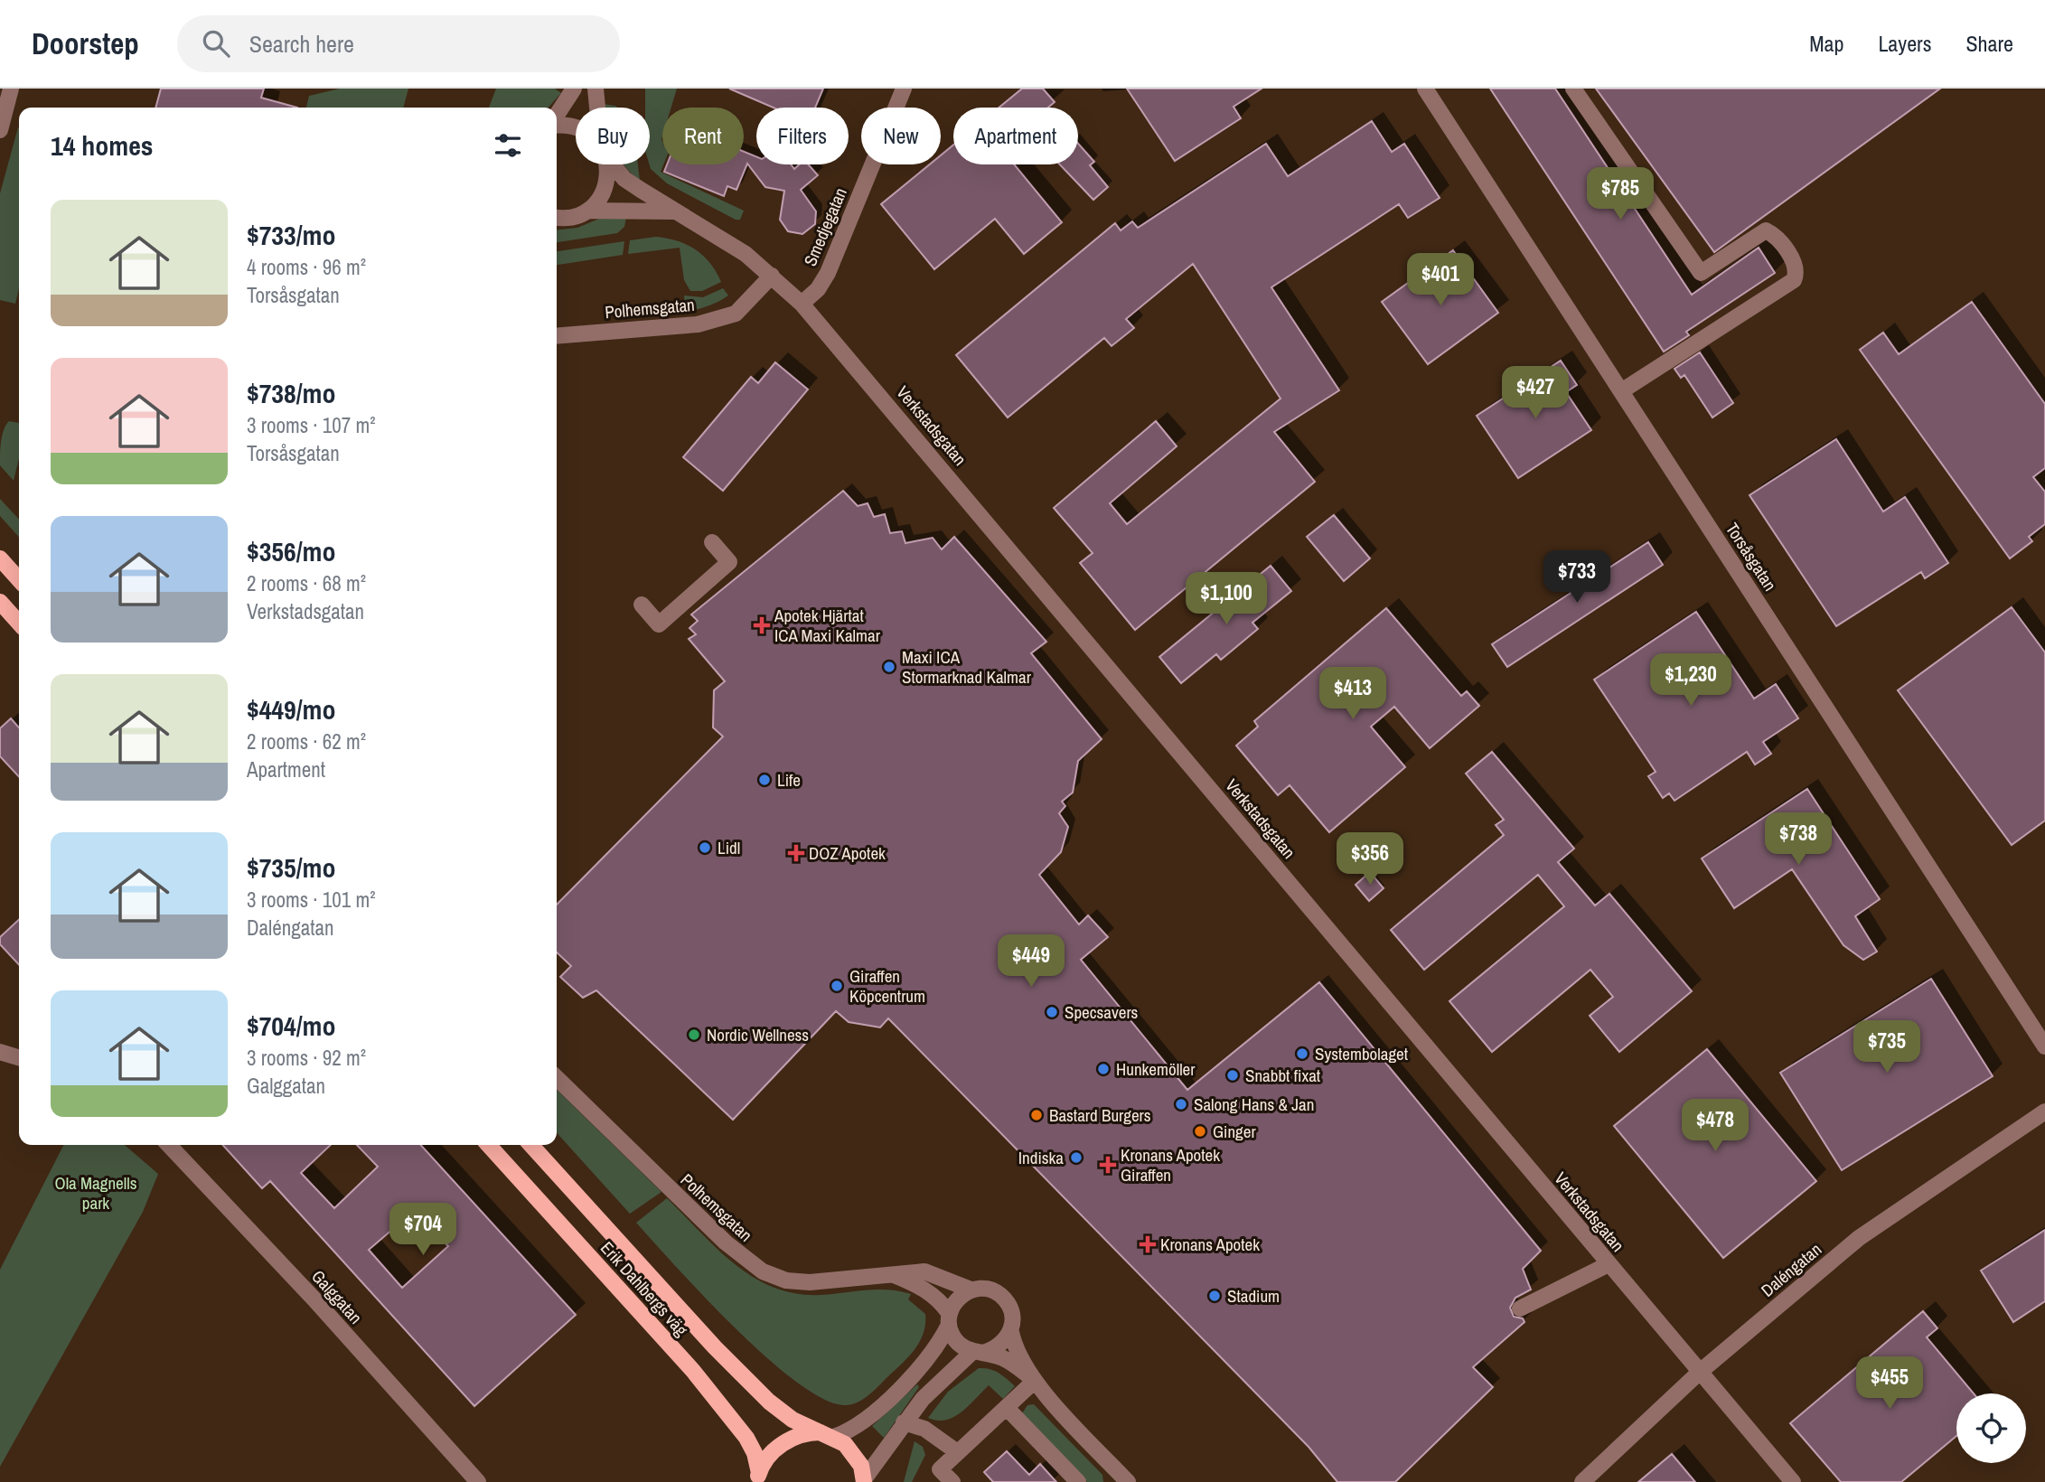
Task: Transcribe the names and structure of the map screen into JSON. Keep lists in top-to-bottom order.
{
  "streets": {
    "main road": ["Erik Dahlbergs väg"],
    "street": [
      "Smedjegatan",
      "Polhemsgatan",
      "Verkstadsgatan",
      "Torsåsgatan",
      "Daléngatan",
      "Galggatan"
    ]
  },
  "crossings": [
    ["Smedjegatan", "Verkstadsgatan"],
    ["Polhemsgatan", "Verkstadsgatan"],
    ["Verkstadsgatan", "Daléngatan"]
  ],
  "parks": ["Ola Magnells park"],
  "places": {
    "health": [
      "Apotek Hjärtat ICA Maxi Kalmar",
      "DOZ Apotek",
      "Kronans Apotek Giraffen",
      "Kronans Apotek"
    ],
    "other": [
      "Maxi ICA Stormarknad Kalmar",
      "Life",
      "Lidl",
      "Giraffen Köpcentrum",
      "Specsavers",
      "Nordic Wellness",
      "Systembolaget",
      "Hunkemöller",
      "Snabbt fixat",
      "Salong Hans & Jan",
      "Bastard Burgers",
      "Ginger",
      "Indiska",
      "Stadium"
    ]
  },
  "page": {
    "header": "Doorstep",
    "search": "Search here",
    "nav": ["Map", "Layers", "Share"],
    "chip": [
      "Buy",
      "Rent",
      "Filters",
      "New",
      "Apartment"
    ],
    "heading": "14 homes",
    "price": [
      "$785",
      "$401",
      "$427",
      "$733",
      "$1,100",
      "$1,230",
      "$413",
      "$738",
      "$356",
      "$449",
      "$735",
      "$478",
      "$704",
      "$455"
    ],
    "list": [
      {
        "name": "$733/mo",
        "note": "4 rooms · 96 m² · Torsåsgatan"
      },
      {
        "name": "$738/mo",
        "note": "3 rooms · 107 m² · Torsåsgatan"
      },
      {
        "name": "$356/mo",
        "note": "2 rooms · 68 m² · Verkstadsgatan"
      },
      {
        "name": "$449/mo",
        "note": "2 rooms · 62 m² · Apartment"
      },
      {
        "name": "$735/mo",
        "note": "3 rooms · 101 m² · Daléngatan"
      },
      {
        "name": "$704/mo",
        "note": "3 rooms · 92 m² · Galggatan"
      }
    ]
  }
}
